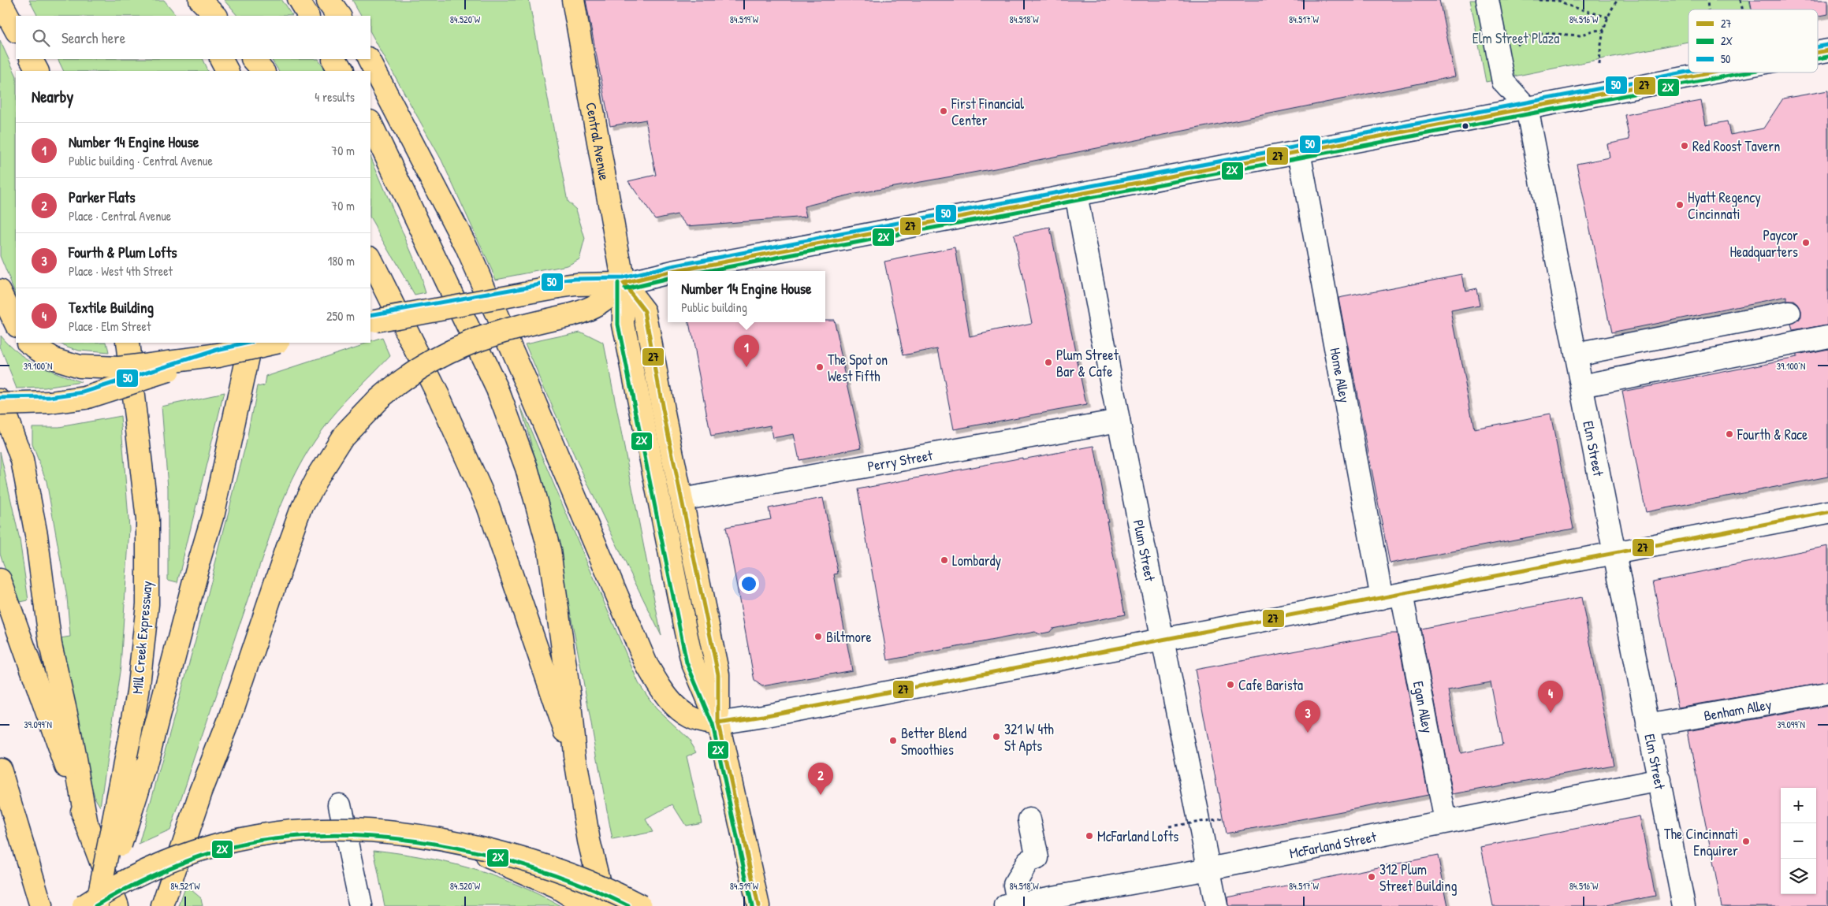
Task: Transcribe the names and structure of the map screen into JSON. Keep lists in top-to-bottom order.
{
  "streets": {
    "main road": ["Central Avenue", "Mill Creek Expressway"],
    "street": [
      "Home Alley",
      "Elm Street",
      "Perry Street",
      "Plum Street",
      "Egan Alley",
      "Benham Alley",
      "McFarland Street"
    ]
  },
  "crossings": [
    ["Central Avenue", "Perry Street"],
    ["Home Alley", "Egan Alley"],
    ["Elm Street", "Benham Alley"],
    ["Elm Street", "McFarland Street"],
    ["Perry Street", "Plum Street"],
    ["Plum Street", "McFarland Street"],
    ["Egan Alley", "McFarland Street"]
  ],
  "parks": ["Elm Street Plaza"],
  "places": [
    "First Financial Center",
    "Red Roost Tavern",
    "Hyatt Regency Cincinnati",
    "Paycor Headquarters",
    "Plum Street Bar & Cafe",
    "The Spot on West Fifth",
    "Fourth & Race",
    "Lombardy",
    "Biltmore",
    "Cafe Barista",
    "321 W 4th St Apts",
    "Better Blend Smoothies",
    "McFarland Lofts",
    "The Cincinnati Enquirer",
    "312 Plum Street Building"
  ],
  "lines": ["transit line 50", "transit line 27", "transit line 2X"],
  "legend": ["27", "2X", "50"],
  "page": {
    "search": "Search here",
    "heading": ["Nearby", "4 results"],
    "list": [
      {
        "mark": "1",
        "name": "Number 14 Engine House",
        "note": "Public building · Central Avenue",
        "value": "70 m"
      },
      {
        "mark": "2",
        "name": "Parker Flats",
        "note": "Place · Central Avenue",
        "value": "70 m"
      },
      {
        "mark": "3",
        "name": "Fourth & Plum Lofts",
        "note": "Place · West 4th Street",
        "value": "180 m"
      },
      {
        "mark": "4",
        "name": "Textile Building",
        "note": "Place · Elm Street",
        "value": "250 m"
      }
    ],
    "popup": ["Number 14 Engine House", "Public building"],
    "pins": [
      "1",
      "4",
      "3",
      "2"
    ],
    "map_buttons": ["+", "−"]
  },
  "coordinates": [
    "84.520°W",
    "84.519°W",
    "84.518°W",
    "84.517°W",
    "84.516°W",
    "39.100°N",
    "39.099°N",
    "84.521°W"
  ]
}
